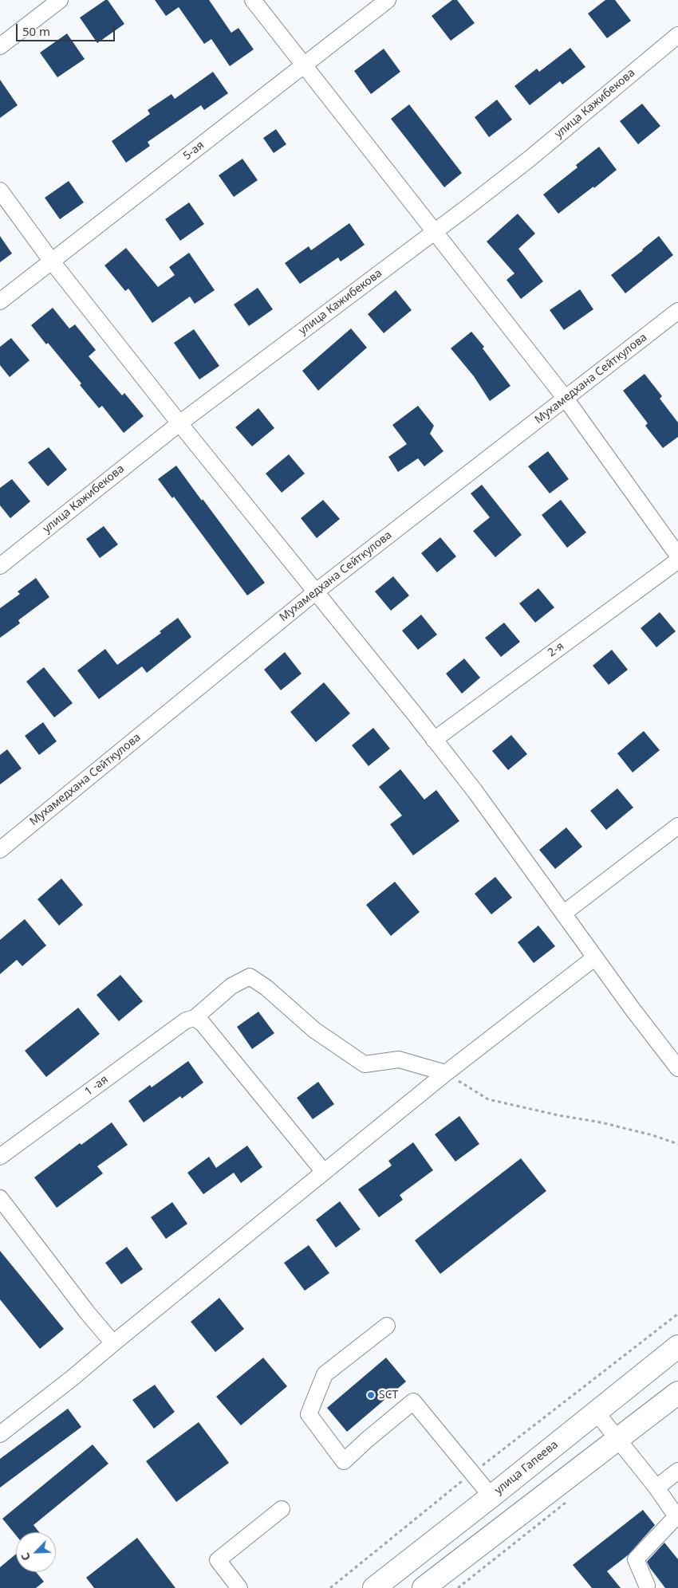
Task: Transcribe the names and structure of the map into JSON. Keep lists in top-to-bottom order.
{
  "streets": {
    "highway": ["улица Гапеева"],
    "street": [
      "улица Кажибекова",
      "5-ая",
      "Мухамедхана Сейткулова",
      "2-я",
      "1 -ая"
    ]
  },
  "places": ["SCT"],
  "scale_bar": "50 m",
  "north": "bottom left"
}
